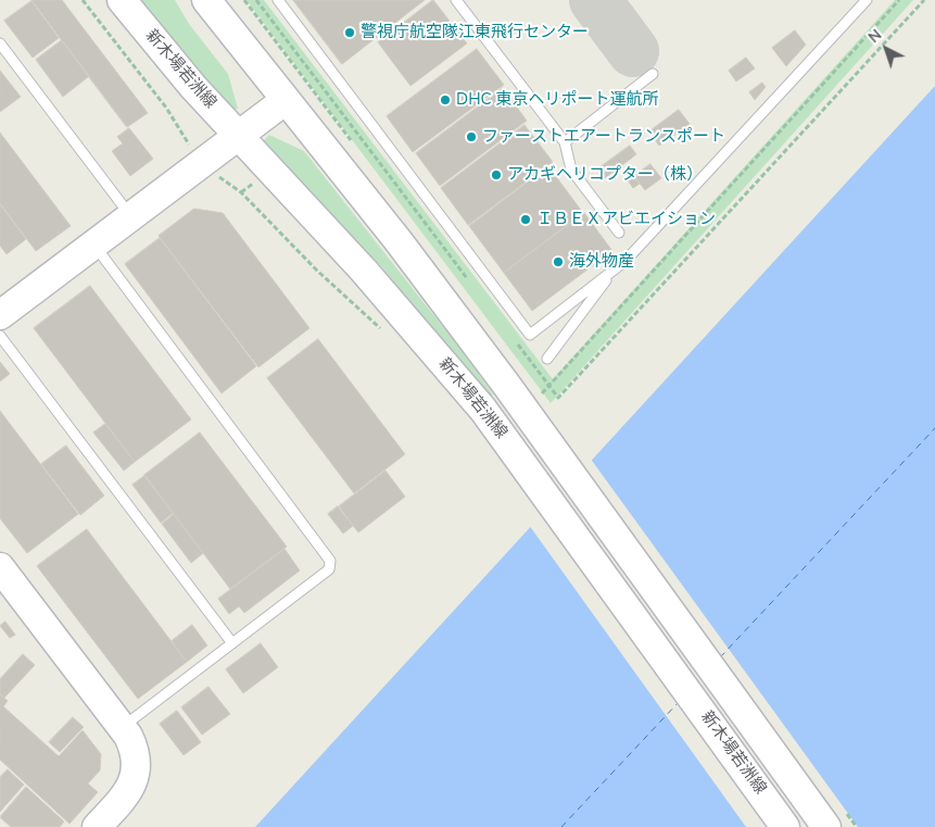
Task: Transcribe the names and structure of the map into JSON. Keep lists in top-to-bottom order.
{
  "streets": {
    "street": ["新木場若洲線"]
  },
  "places": [
    "警視庁航空隊江東飛行センター",
    "DHC 東京ヘリポート運航所",
    "ファーストエアートランスポート",
    "アカギヘリコプター（株）",
    "ＩＢＥＸアビエイション",
    "海外物産"
  ],
  "north": "top left"
}
